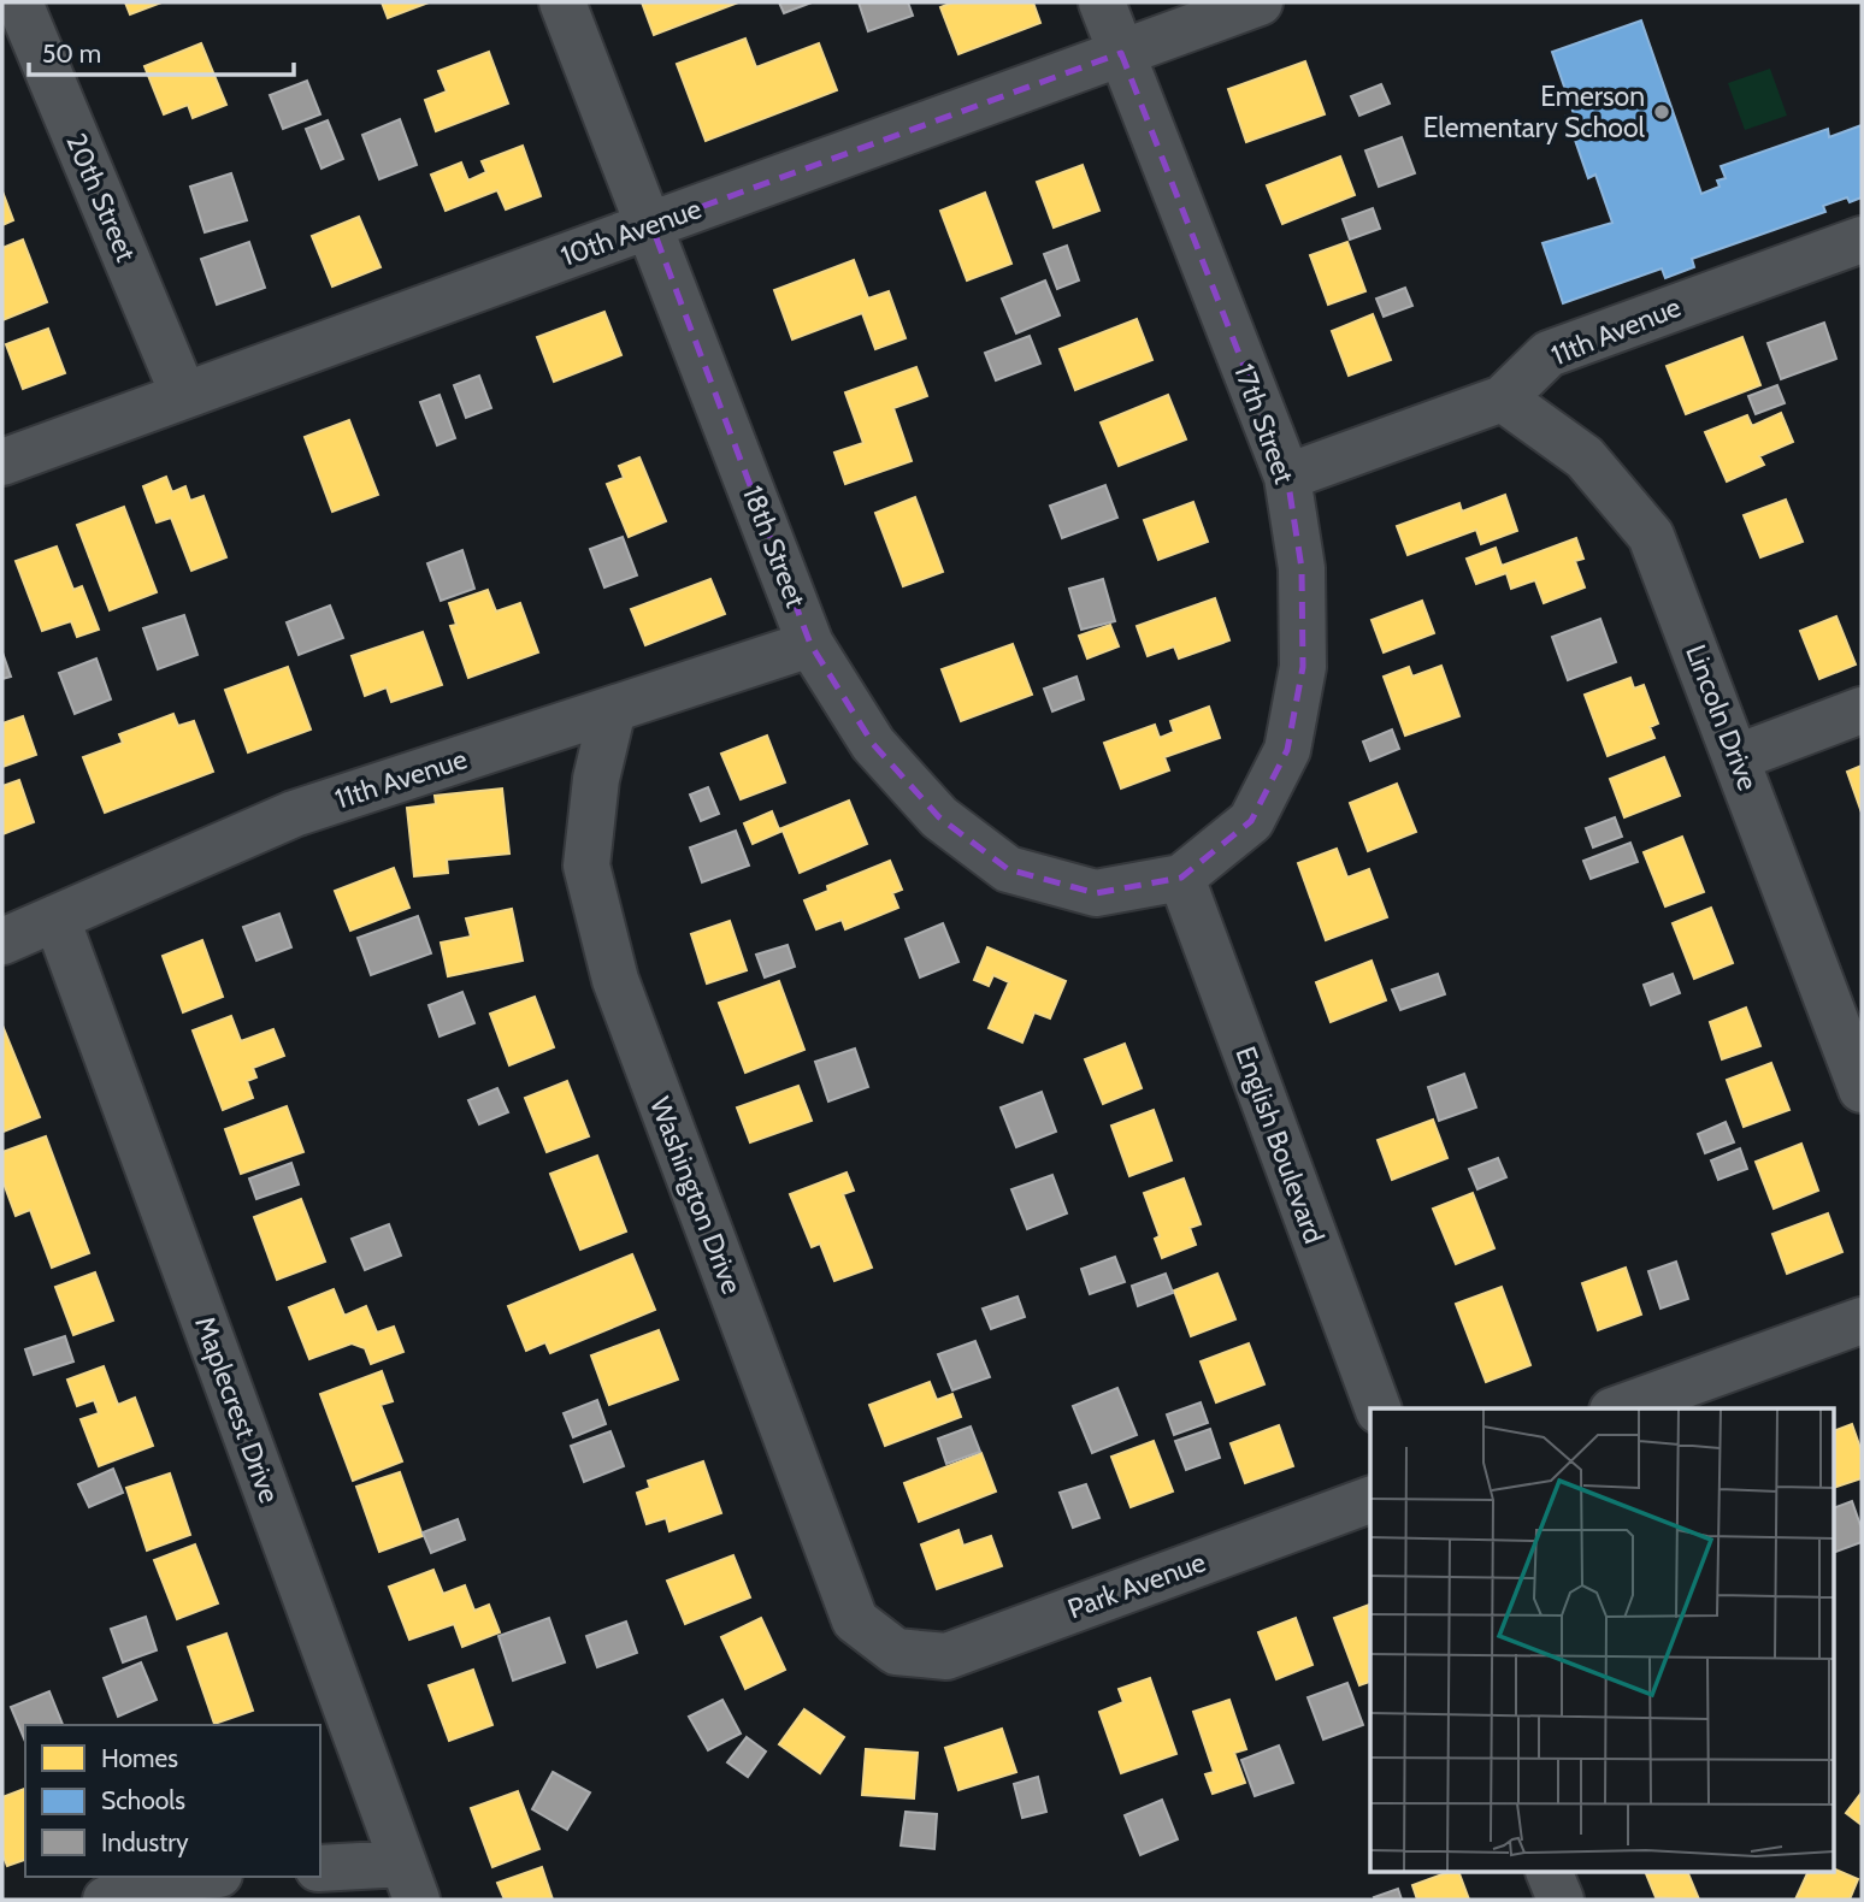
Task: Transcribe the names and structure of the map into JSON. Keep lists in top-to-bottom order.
{
  "streets": {
    "street": [
      "20th Street",
      "10th Avenue",
      "11th Avenue",
      "17th Street",
      "18th Street",
      "Lincoln Drive",
      "English Boulevard",
      "Washington Drive",
      "Maplecrest Drive",
      "Park Avenue"
    ]
  },
  "crossings": [
    ["20th Street", "10th Avenue"],
    ["10th Avenue", "17th Street"],
    ["10th Avenue", "18th Street"],
    ["11th Avenue", "17th Street"],
    ["11th Avenue", "18th Street"],
    ["11th Avenue", "Lincoln Drive"],
    ["11th Avenue", "Washington Drive"],
    ["11th Avenue", "Maplecrest Drive"],
    ["17th Street", "18th Street"],
    ["17th Street", "English Boulevard"],
    ["18th Street", "English Boulevard"],
    ["Washington Drive", "Park Avenue"]
  ],
  "places": ["Emerson Elementary School"],
  "legend": ["Homes", "Schools", "Industry"],
  "scale_bar": "50 m"
}
